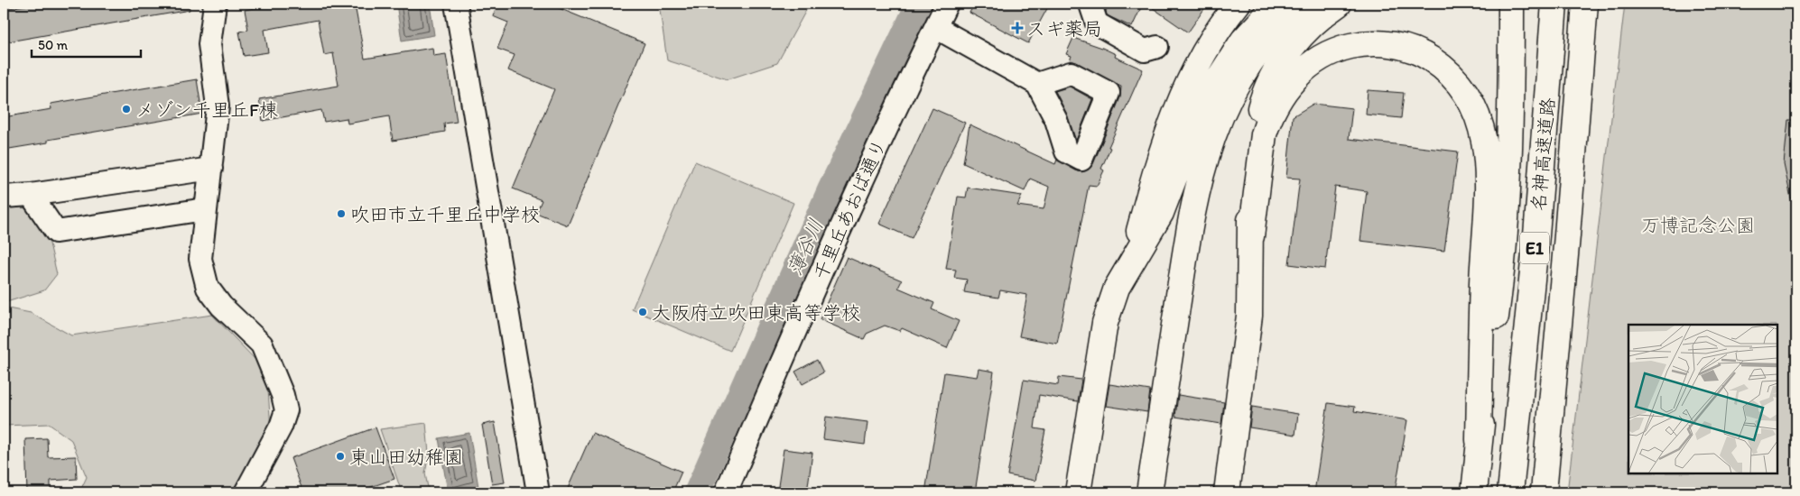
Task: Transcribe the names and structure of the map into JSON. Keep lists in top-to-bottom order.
{
  "streets": {
    "highway": ["名神高速道路", "E1"],
    "street": ["千里丘あおば通り"]
  },
  "water": ["薄谷川"],
  "parks": ["万博記念公園"],
  "places": {
    "health": ["スギ薬局"],
    "other": [
      "メゾン千里丘F棟",
      "吹田市立千里丘中学校",
      "大阪府立吹田東高等学校",
      "東山田幼稚園"
    ]
  },
  "scale_bar": "50 m"
}
